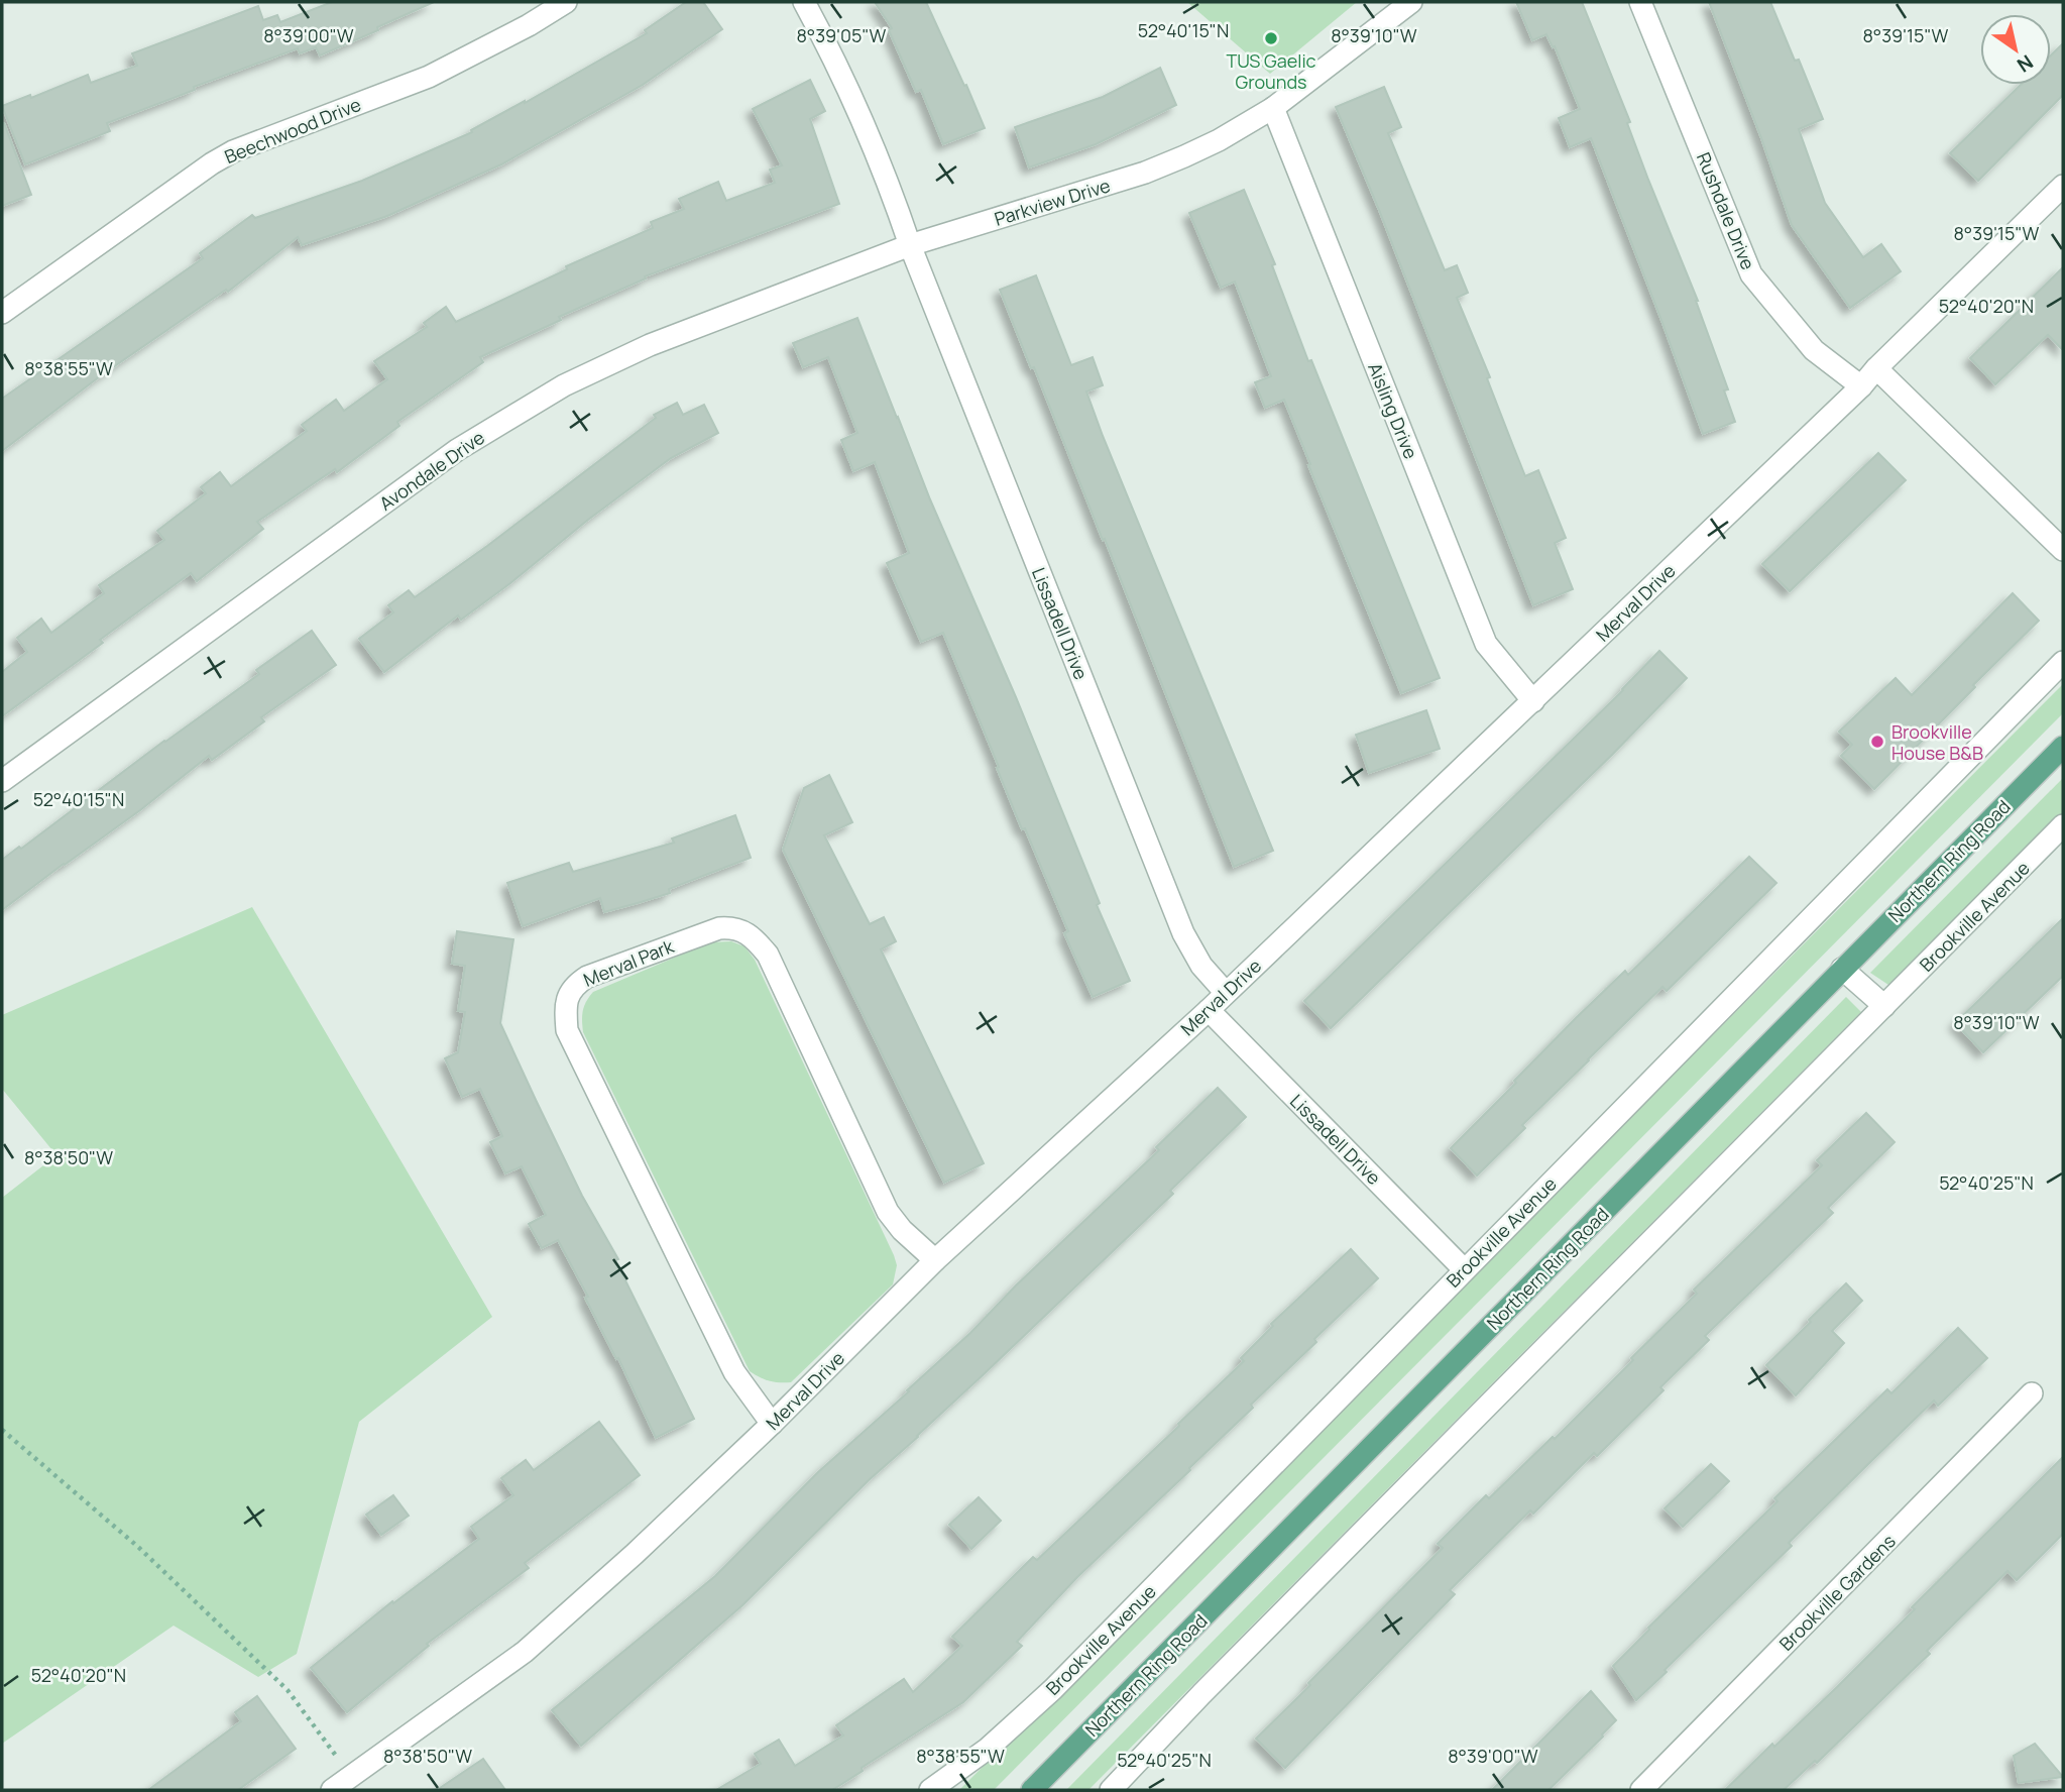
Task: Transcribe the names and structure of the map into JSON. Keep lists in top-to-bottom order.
{
  "streets": {
    "main road": ["Northern Ring Road"],
    "street": [
      "Beechwood Drive",
      "Parkview Drive",
      "Rushdale Drive",
      "Aisling Drive",
      "Avondale Drive",
      "Merval Drive",
      "Lissadell Drive",
      "Brookville Avenue",
      "Merval Park",
      "Brookville Gardens"
    ]
  },
  "crossings": [
    ["Parkview Drive", "Aisling Drive"],
    ["Parkview Drive", "Avondale Drive"],
    ["Parkview Drive", "Lissadell Drive"],
    ["Rushdale Drive", "Merval Drive"],
    ["Aisling Drive", "Merval Drive"],
    ["Avondale Drive", "Lissadell Drive"],
    ["Merval Drive", "Lissadell Drive"],
    ["Merval Drive", "Merval Park"],
    ["Lissadell Drive", "Brookville Avenue"]
  ],
  "places": ["TUS Gaelic Grounds", "Brookville House B&B"],
  "north": "bottom right",
  "coordinates": [
    "52°40'15\"N",
    "8°39'05\"W",
    "8°39'10\"W",
    "8°39'00\"W",
    "8°39'15\"W",
    "52°40'20\"N",
    "8°38'55\"W",
    "8°38'50\"W",
    "52°40'25\"N"
  ]
}
